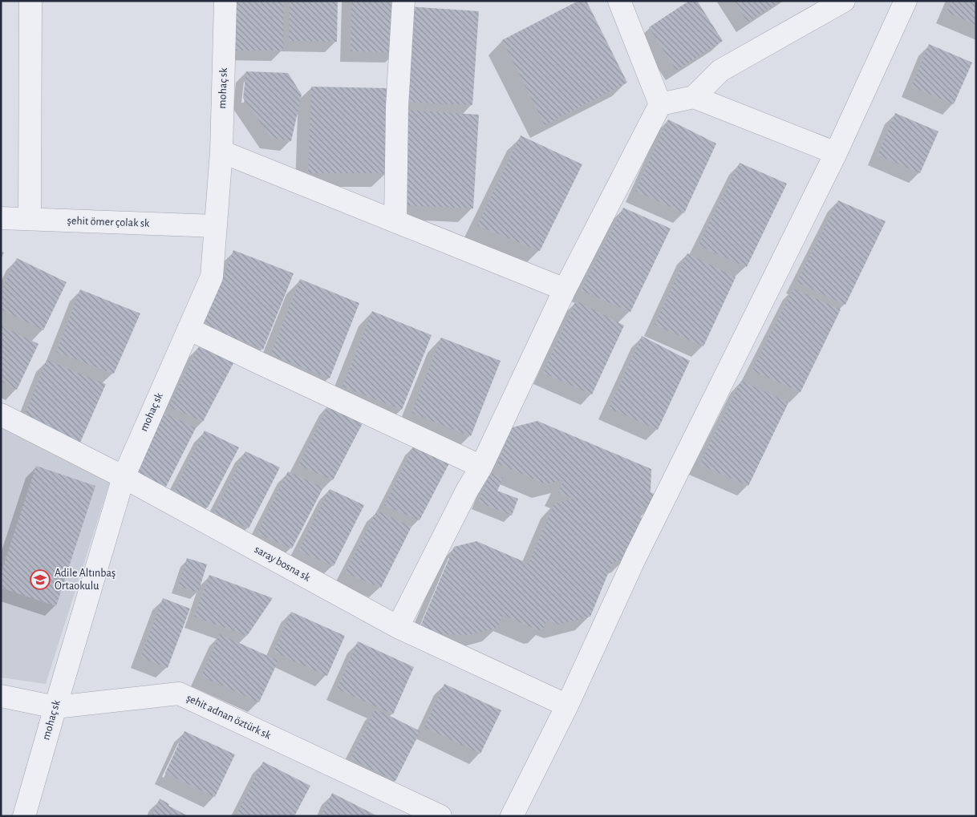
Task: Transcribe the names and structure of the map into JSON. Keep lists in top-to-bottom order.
{
  "streets": {
    "street": [
      "mohaç sk",
      "şehit ömer çolak sk",
      "saray bosna sk",
      "şehit adnan öztürk sk"
    ]
  },
  "crossings": [
    ["mohaç sk", "şehit ömer çolak sk"],
    ["mohaç sk", "saray bosna sk"],
    ["mohaç sk", "şehit adnan öztürk sk"]
  ],
  "places": {
    "school or university": ["Adile Altınbaş Ortaokulu"]
  }
}
